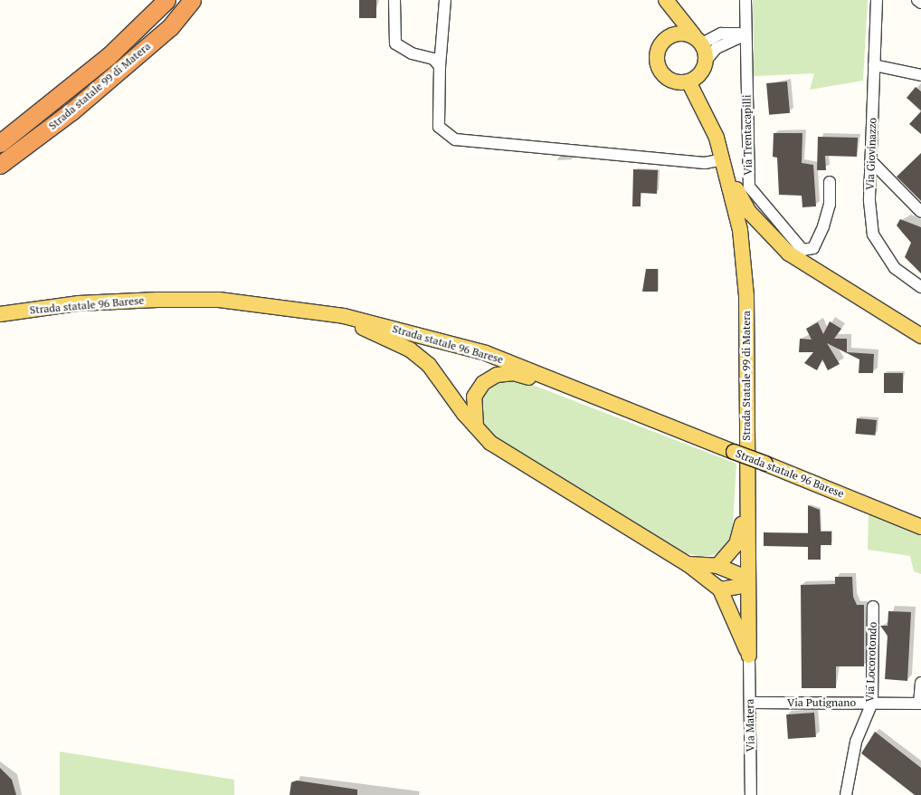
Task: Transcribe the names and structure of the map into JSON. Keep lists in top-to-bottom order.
{
  "streets": {
    "highway": ["Strada statale 99 di Matera"],
    "main road": ["Strada statale 96 Barese", "Strada Statale 99 di Matera"],
    "street": [
      "Via Trentacapilli",
      "Via Giovinazzo",
      "Via Locorotondo",
      "Via Putignano",
      "Via Matera"
    ]
  },
  "crossings": [
    ["Strada Statale 99 di Matera", "Via Matera"],
    ["Via Locorotondo", "Via Putignano"],
    ["Via Putignano", "Via Matera"]
  ]
}
